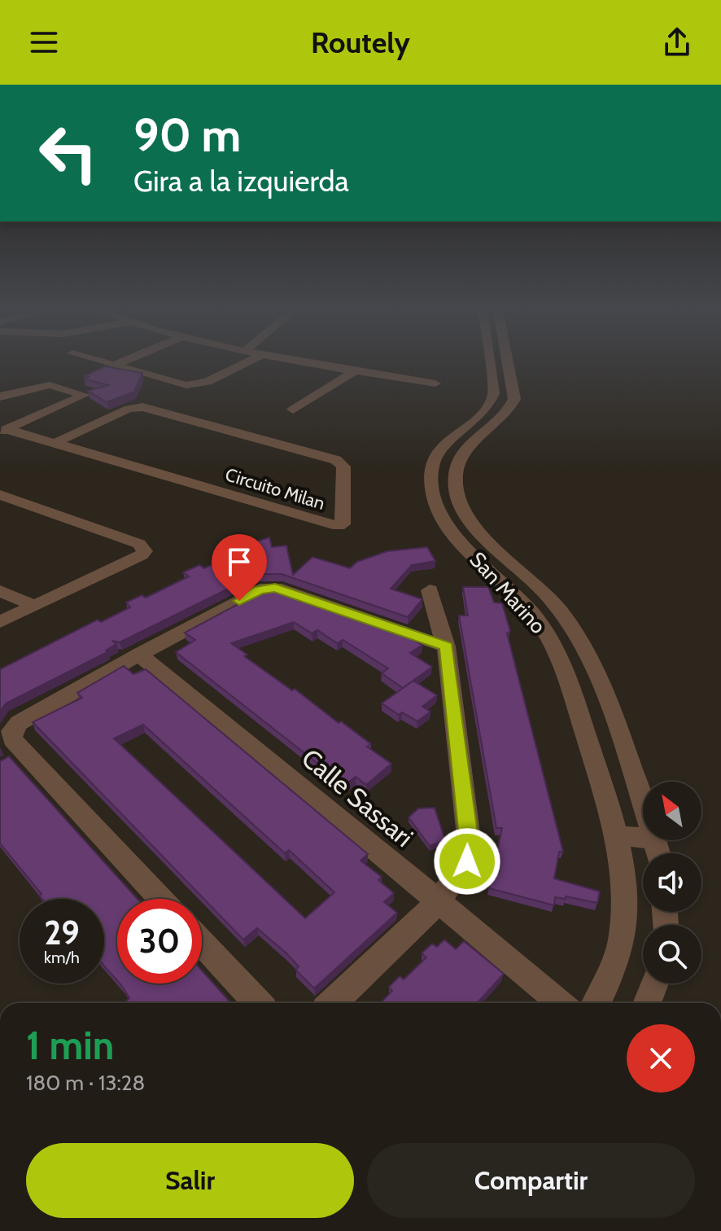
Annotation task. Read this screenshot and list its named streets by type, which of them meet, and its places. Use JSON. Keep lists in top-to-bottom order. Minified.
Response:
{"streets":{"street":["Circuito Milan","San Marino","Calle Sassari"]},"north":"top left","page":{"header":"Routely","turn":["90 m","Gira a la izquierda"],"speed":"29 km/h","limit":"30","heading":["1 min","180 m · 13:28"],"buttons":["Salir","Compartir"]}}
